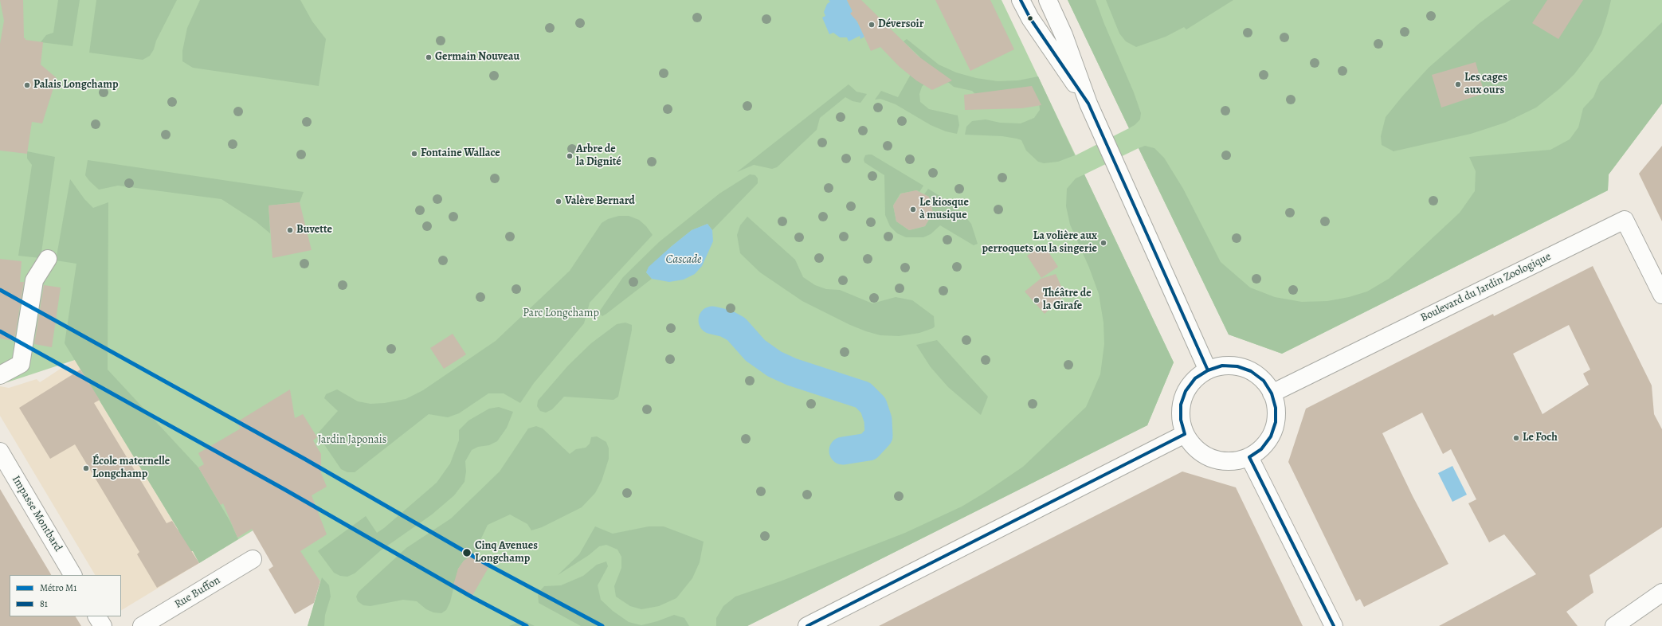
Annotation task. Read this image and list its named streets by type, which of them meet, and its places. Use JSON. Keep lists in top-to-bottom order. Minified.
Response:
{"streets":{"street":["Boulevard du Jardin Zoologique","Impasse Montbard","Rue Buffon"]},"water":["Cascade"],"parks":["Parc Longchamp","Jardin Japonais"],"places":["Déversoir","Germain Nouveau","Les cages aux ours","Palais Longchamp","Fontaine Wallace","Arbre de la Dignité","Valère Bernard","Le kiosque à musique","Buvette","La volière aux perroquets ou la singerie","Théâtre de la Girafe","Le Foch","École maternelle Longchamp","Cinq Avenues Longchamp"],"lines":["transit line 81","metro line M1"],"legend":["Métro M1","81"]}
